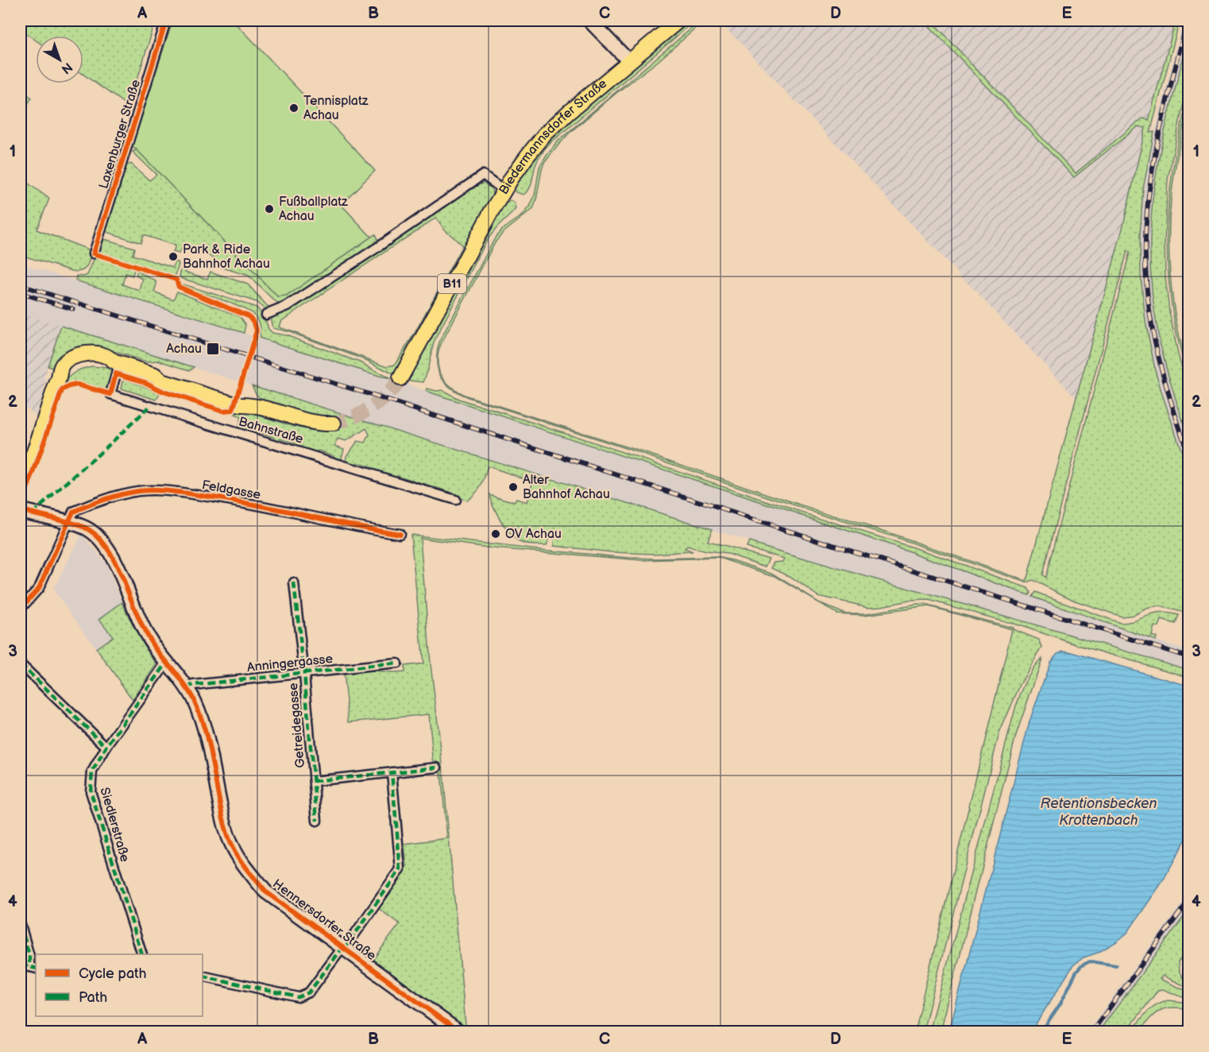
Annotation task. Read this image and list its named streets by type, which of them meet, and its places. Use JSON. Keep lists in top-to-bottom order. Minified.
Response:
{"streets":{"main road":["Biedermannsdorfer Straße","B11"],"street":["Laxenburger Straße","Bahnstraße","Feldgasse","Anningergasse","Getreidegasse","Siedlerstraße","Hennersdorfer Straße"]},"crossings":[["Biedermannsdorfer Straße","B11"],["Feldgasse","Hennersdorfer Straße"],["Anningergasse","Getreidegasse"],["Anningergasse","Hennersdorfer Straße"],["Siedlerstraße","Hennersdorfer Straße"]],"water":["Retentionsbecken Krottenbach"],"places":{"other":["Tennisplatz Achau","Fußballplatz Achau","Park & Ride Bahnhof Achau","Alter Bahnhof Achau","OV Achau"],"transit":["Achau"]},"legend":["Cycle path","Path"],"north":"bottom right","grid":{"columns":["A","B","C","D","E"],"rows":["1","2","3","4"]}}
